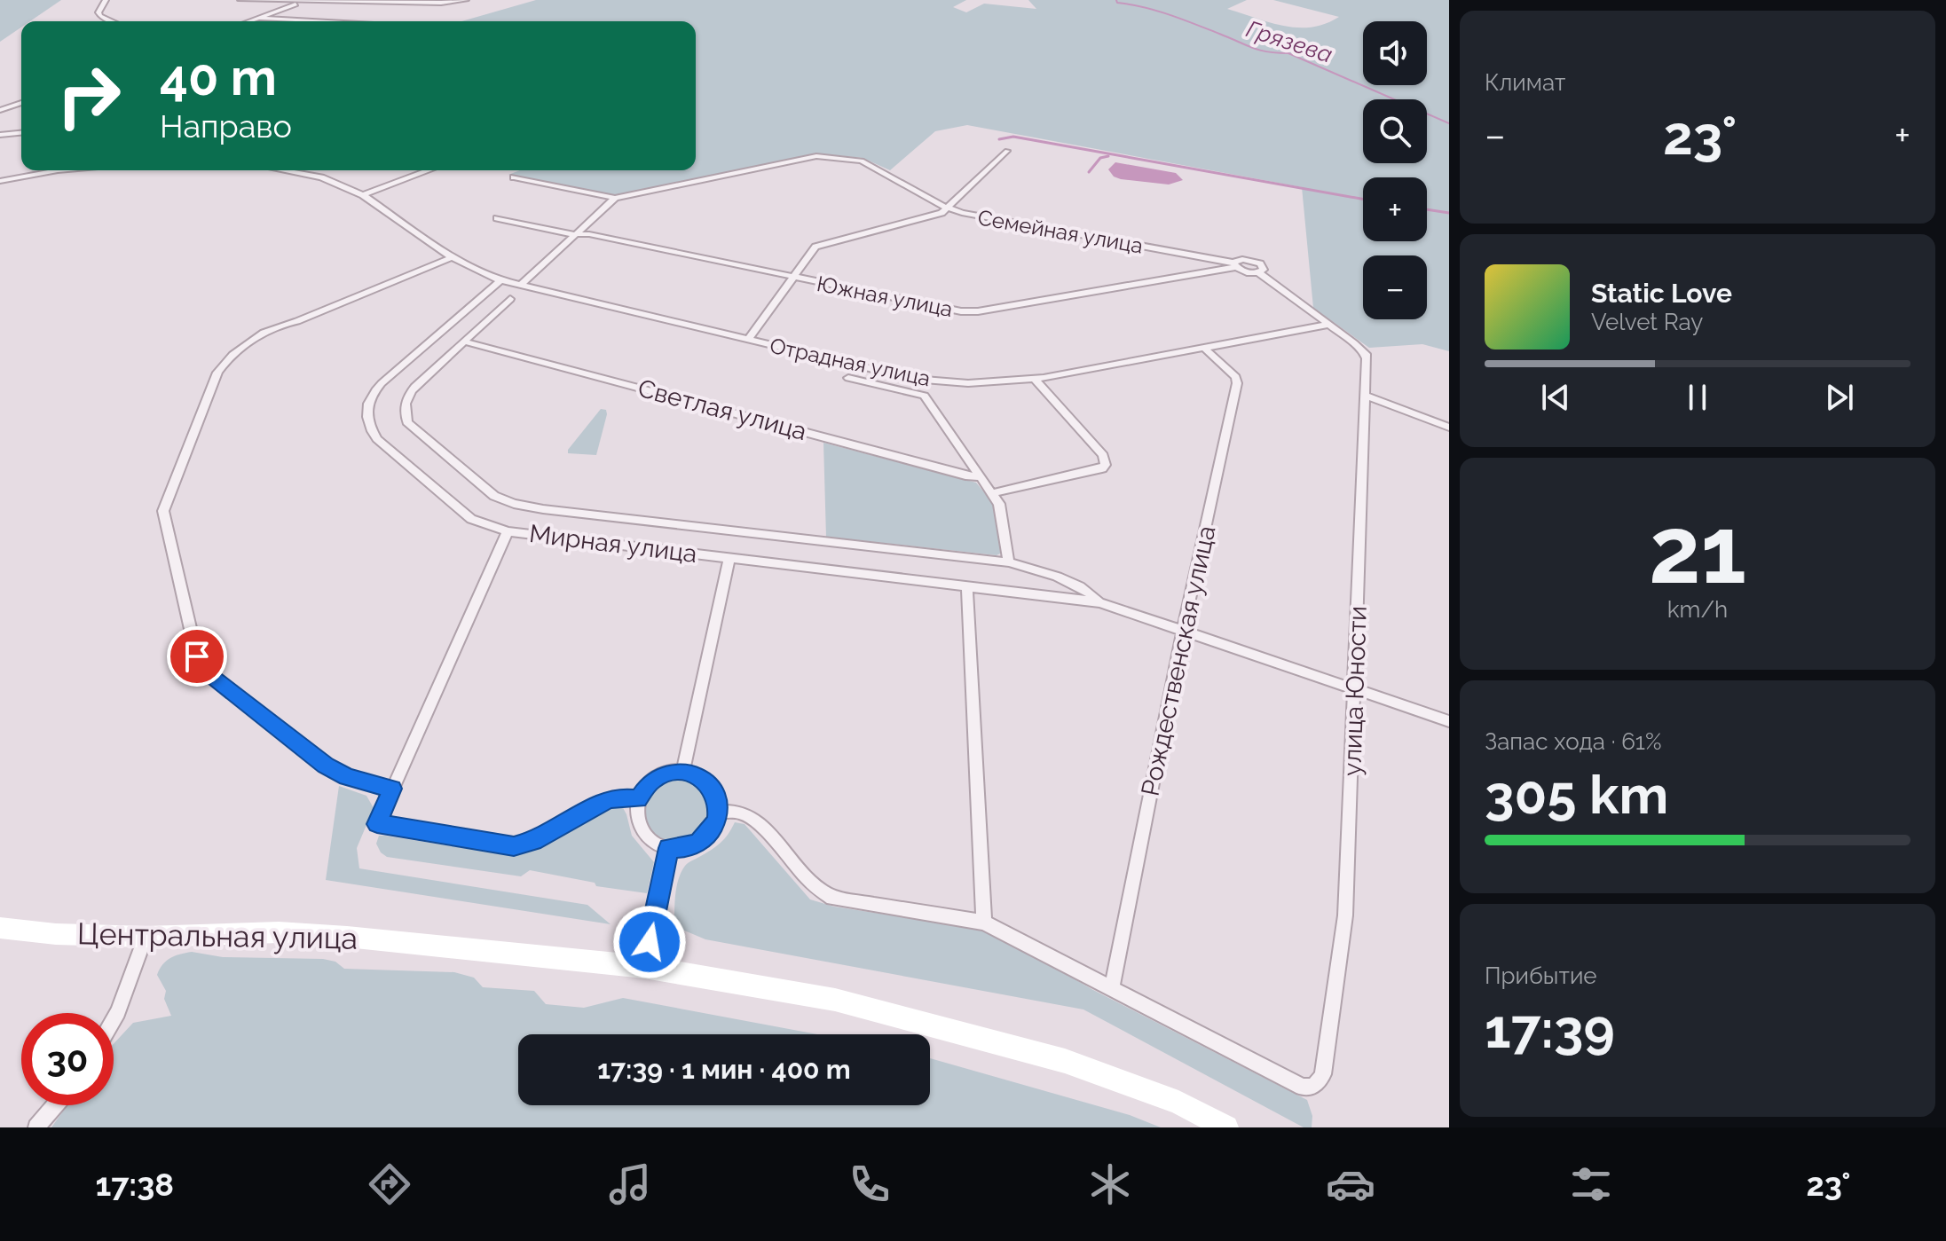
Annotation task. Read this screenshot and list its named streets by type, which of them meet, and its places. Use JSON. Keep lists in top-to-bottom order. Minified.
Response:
{"streets":{"street":["Семейная улица","Южная улица","Отрадная улица","Светлая улица","Мирная улица","Рождественская улица","улица Юности","Центральная улица"]},"crossings":[["Семейная улица","Южная улица"],["Отрадная улица","Мирная улица"],["Отрадная улица","Рождественская улица"],["Отрадная улица","улица Юности"],["Светлая улица","Мирная улица"],["Мирная улица","Рождественская улица"],["Мирная улица","улица Юности"],["Рождественская улица","улица Юности"]],"water":["Грязева"],"page":{"tile":["Климат",["21","km/h"],["Запас хода · 61%","305 km"],["Прибытие","17:39"]],"map_buttons":["+","−"],"turn":["40 m","Направо"],"heat":["−","23°","+"],"song":["Static Love","Velvet Ray"],"limit":"30","trip":"17:39 · 1 мин · 400 m","tabs":["17:38","23°"]}}
